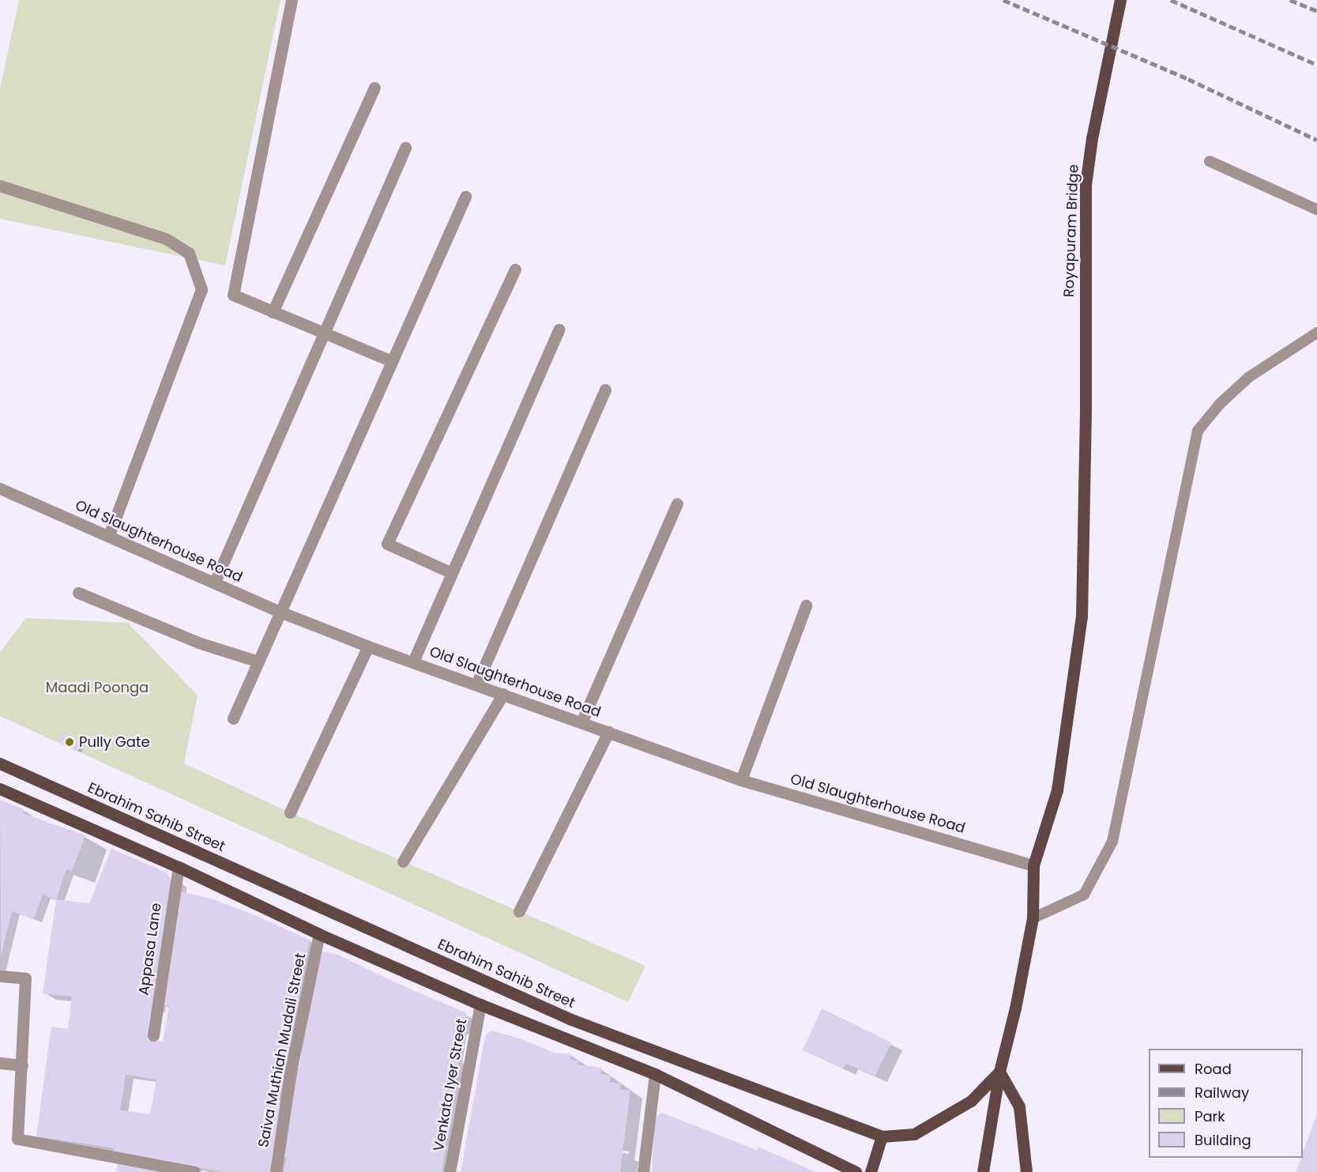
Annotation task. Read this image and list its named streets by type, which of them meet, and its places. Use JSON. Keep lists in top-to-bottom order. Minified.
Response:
{"streets":{"main road":["Royapuram Bridge","Ebrahim Sahib Street"],"street":["Old Slaughterhouse Road","Appasa Lane","Saiva Muthiah Mudali Street","Venkata Iyer Street"]},"crossings":[["Royapuram Bridge","Old Slaughterhouse Road"],["Royapuram Bridge","Ebrahim Sahib Street"]],"parks":["Maadi Poonga"],"places":["Pully Gate"],"legend":["Road","Railway","Park","Building"]}
